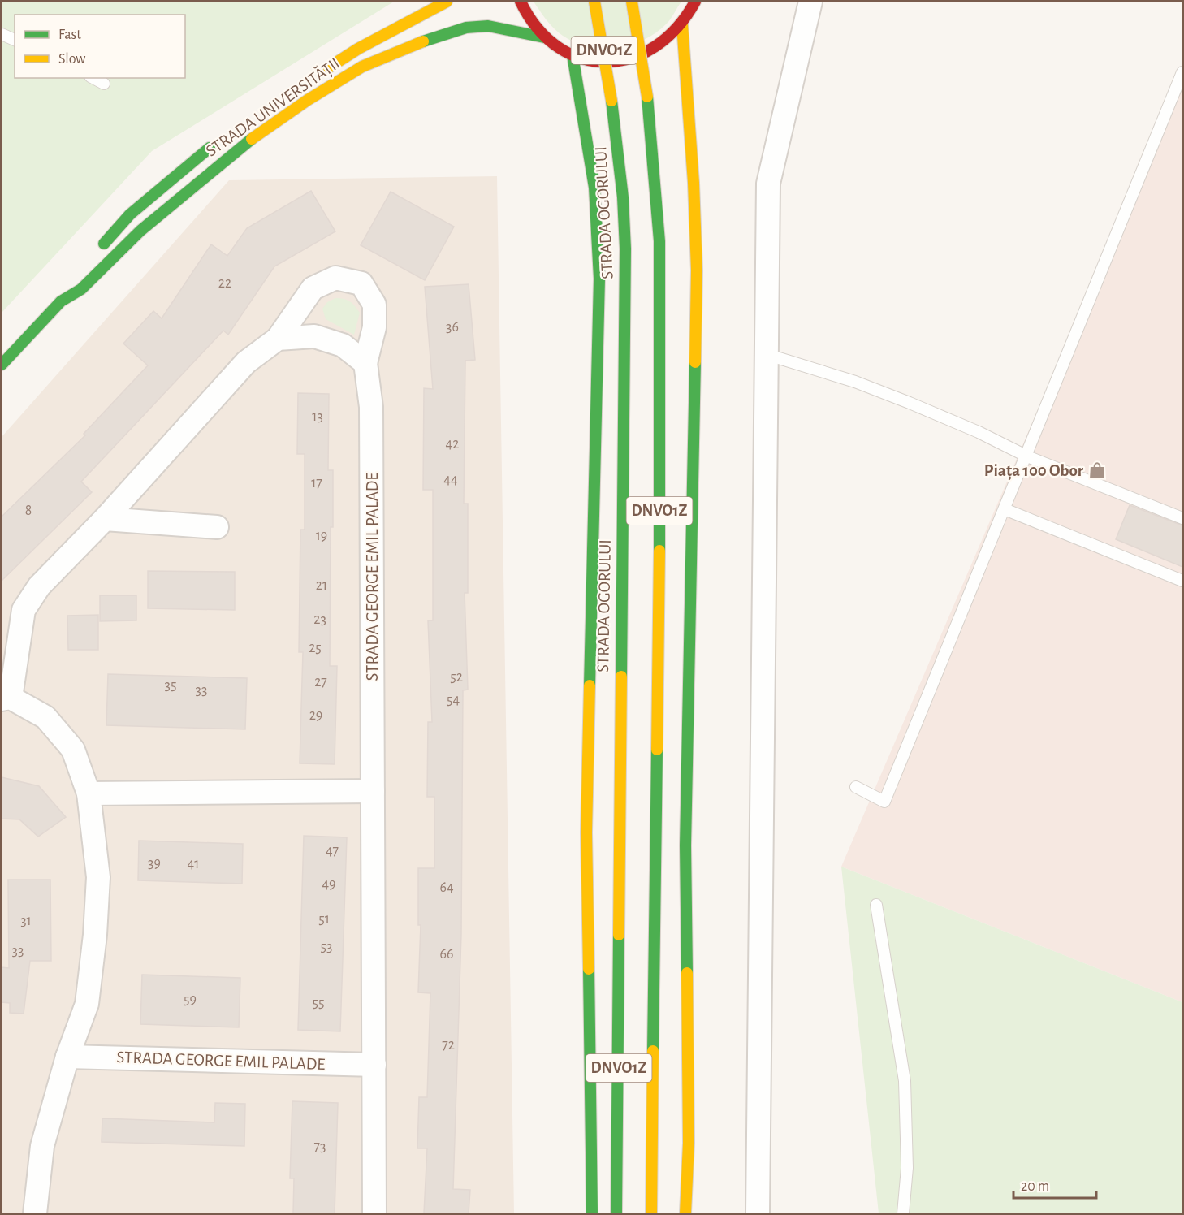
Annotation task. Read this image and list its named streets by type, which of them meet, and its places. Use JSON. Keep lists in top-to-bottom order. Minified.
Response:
{"streets":{"main road":["DNVO1Z","STRADA UNIVERSITĂȚII","STRADA OGORULUI"],"street":["STRADA GEORGE EMIL PALADE"]},"places":{"shop":["Piața 100 Obor"]},"house_numbers":["22","36","13","42","44","17","8","19","21","23","25","52","27","35","33","54","29","47","39","41","49","64","51","31","53","33","66","59","55","72","73"],"legend":["Fast","Slow"],"scale_bar":"20 m"}
